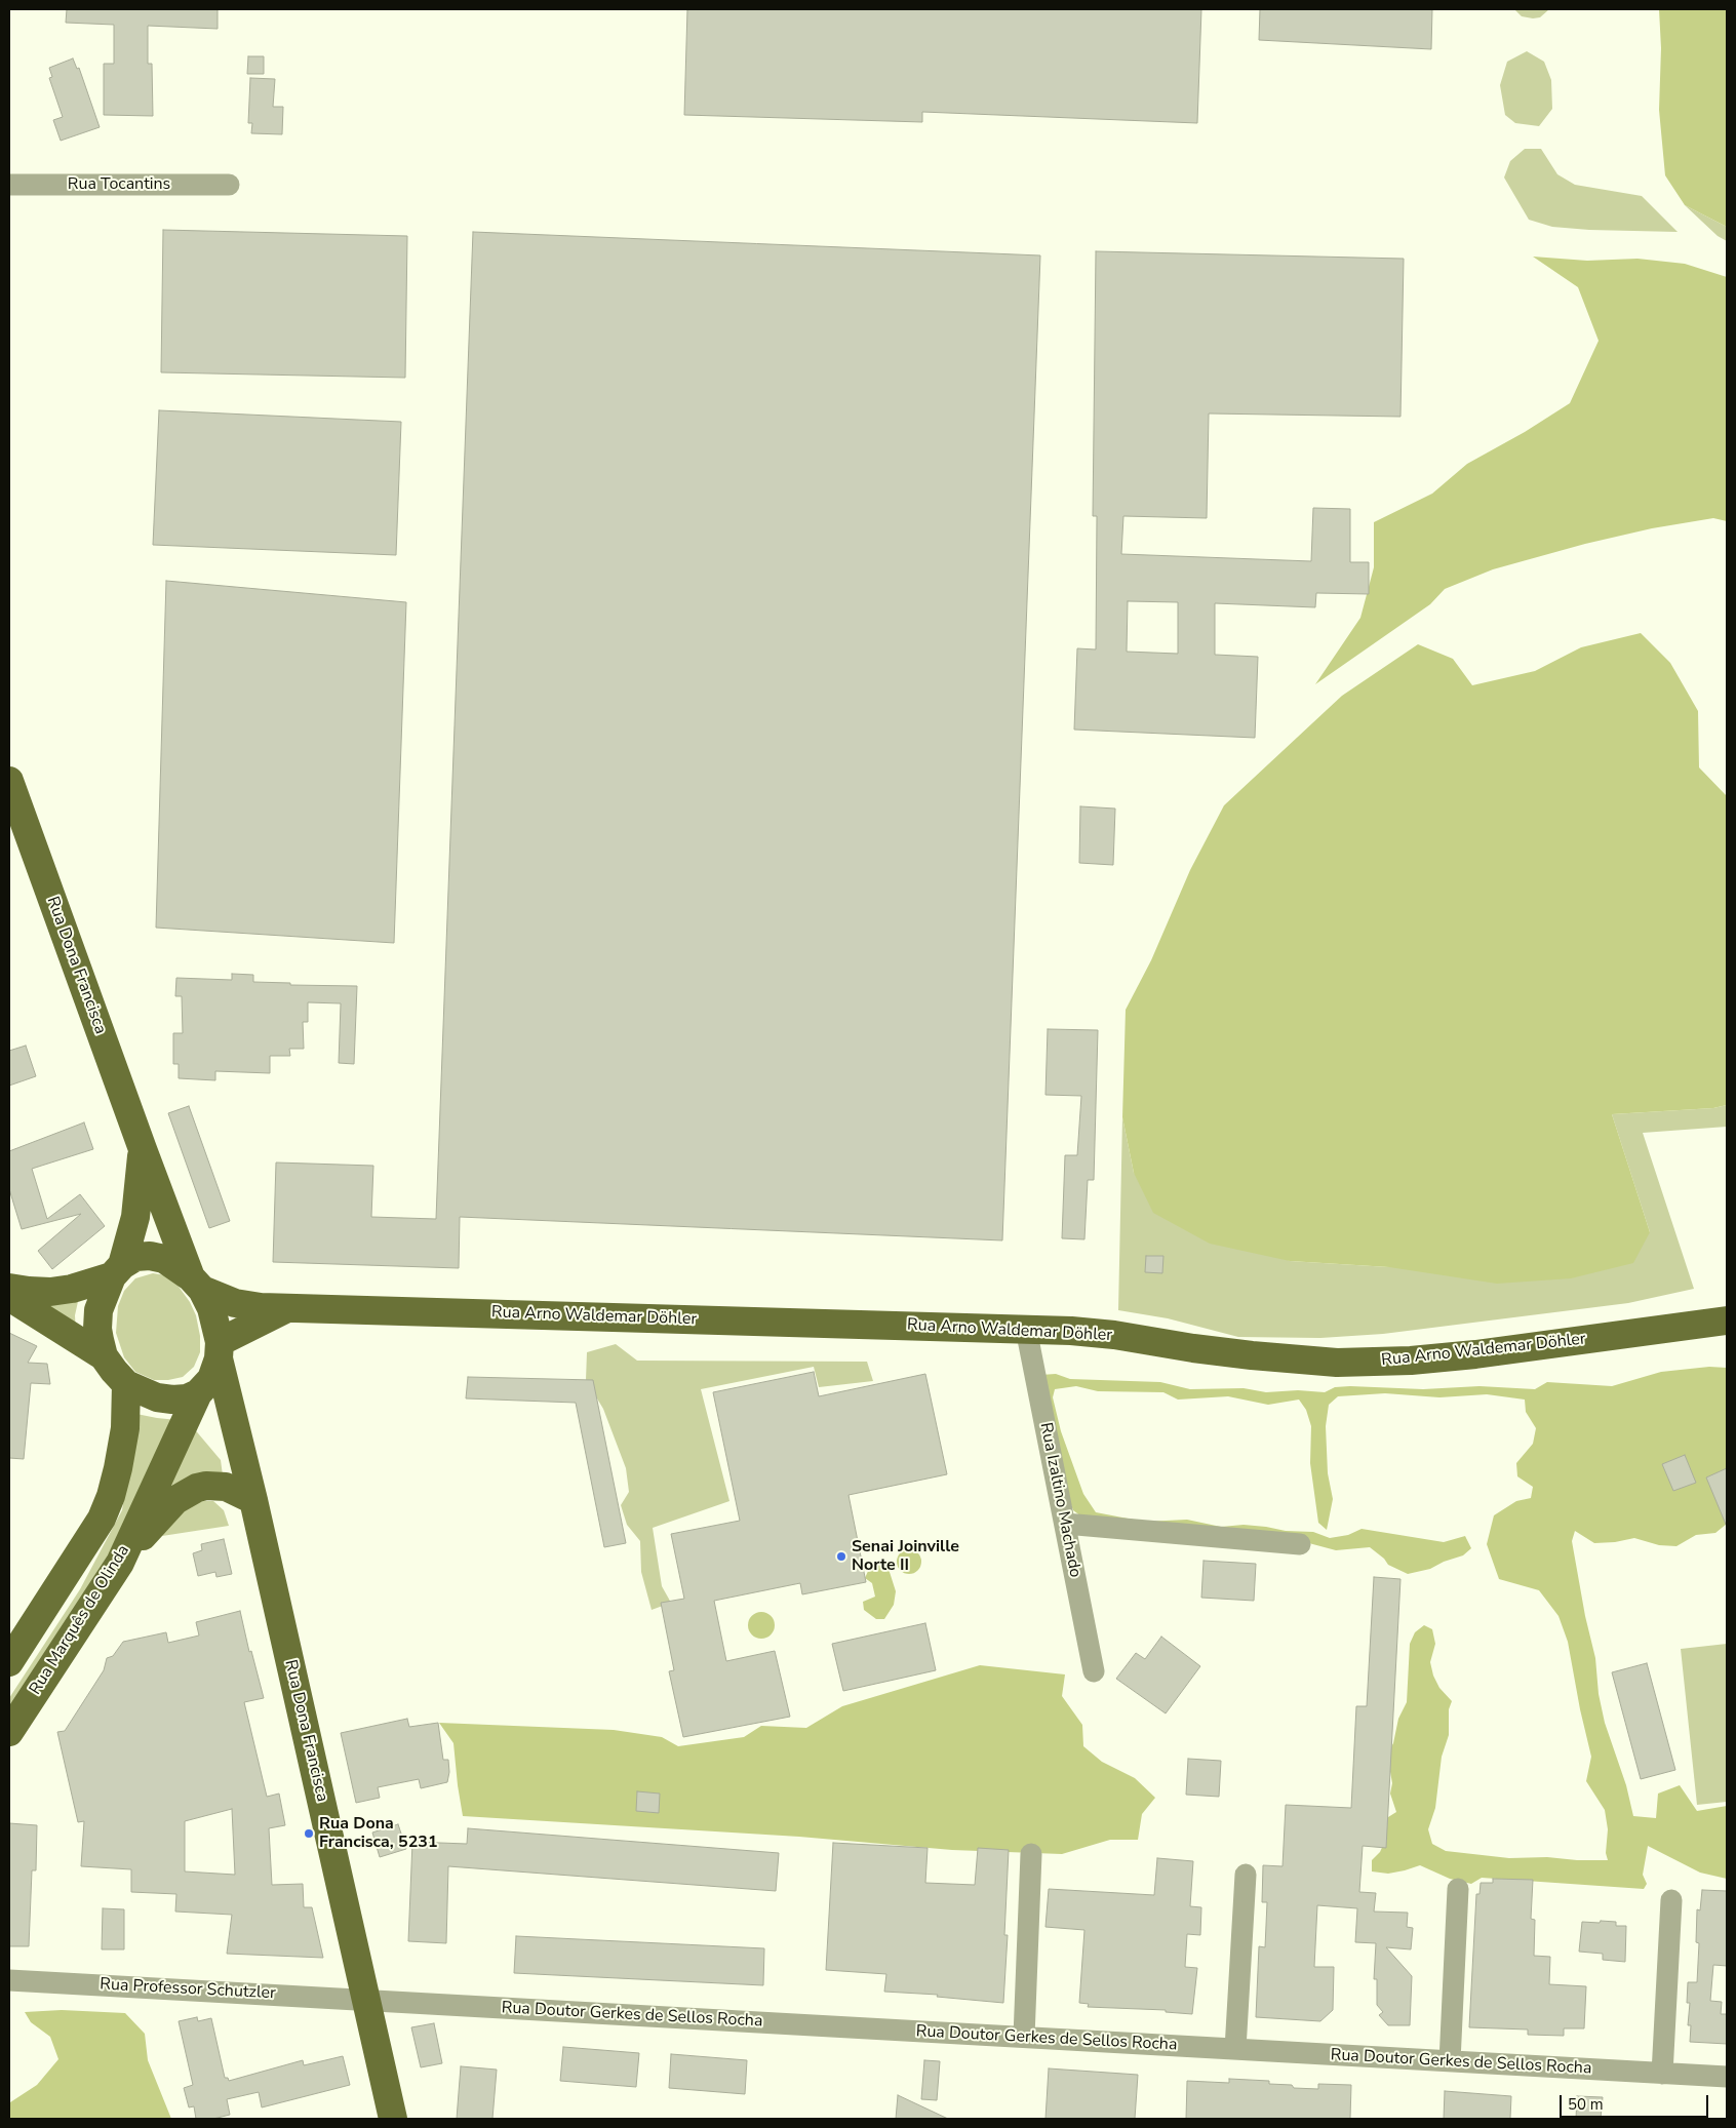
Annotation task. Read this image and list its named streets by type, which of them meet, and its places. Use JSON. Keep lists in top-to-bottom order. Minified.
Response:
{"streets":{"main road":["Rua Dona Francisca","Rua Arno Waldemar Döhler","Rua Marquês de Olinda"],"street":["Rua Tocantins","Rua Izaltino Machado","Rua Professor Schutzler","Rua Doutor Gerkes de Sellos Rocha"]},"crossings":[["Rua Dona Francisca","Rua Arno Waldemar Döhler"],["Rua Dona Francisca","Rua Marquês de Olinda"],["Rua Dona Francisca","Rua Professor Schutzler"],["Rua Dona Francisca","Rua Doutor Gerkes de Sellos Rocha"],["Rua Arno Waldemar Döhler","Rua Izaltino Machado"],["Rua Arno Waldemar Döhler","Rua Marquês de Olinda"],["Rua Professor Schutzler","Rua Doutor Gerkes de Sellos Rocha"]],"places":["Senai Joinville Norte II","Rua Dona Francisca, 5231"],"scale_bar":"50 m"}
